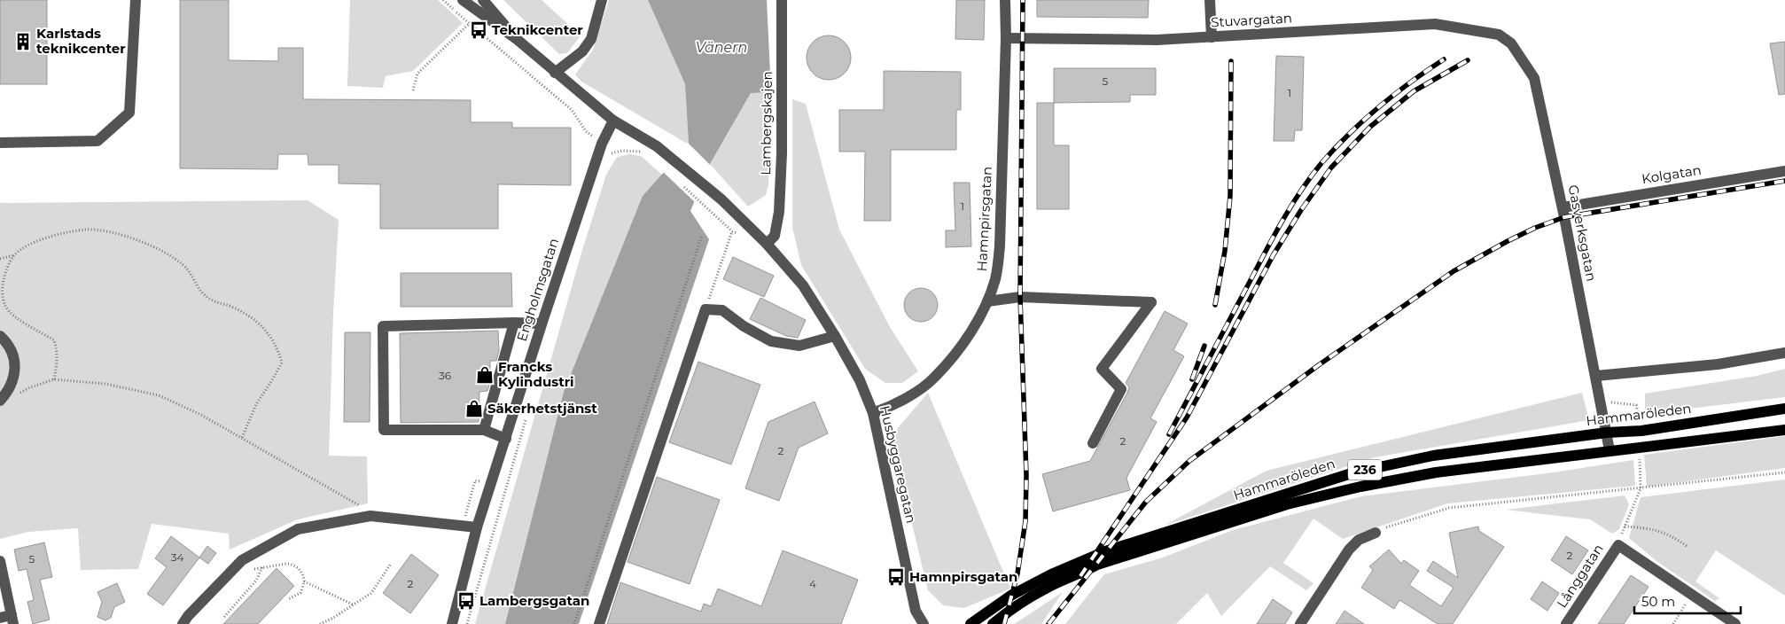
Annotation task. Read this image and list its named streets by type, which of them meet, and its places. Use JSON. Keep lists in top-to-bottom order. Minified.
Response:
{"streets":{"main road":["Hammaröleden","236"],"street":["Stuvargatan","Lambergskajen","Kolgatan","Hamnpirsgatan","Gasverksgatan","Engholmsgatan","Husbyggaregatan","Långgatan"]},"crossings":[["Stuvargatan","Hamnpirsgatan"],["Stuvargatan","Gasverksgatan"],["Lambergskajen","Husbyggaregatan"],["Kolgatan","Gasverksgatan"],["Hamnpirsgatan","Husbyggaregatan"],["Gasverksgatan","Hammaröleden"],["Engholmsgatan","Husbyggaregatan"]],"water":["Vänern"],"places":{"bus stop":["Teknikcenter","Hamnpirsgatan","Lambergsgatan"],"building":["Karlstads teknikcenter"],"shop":["Francks Kylindustri","Säkerhetstjänst"]},"house_numbers":["5","1","1","36","2","2","2","34","5","2","4"],"scale_bar":"50 m"}
